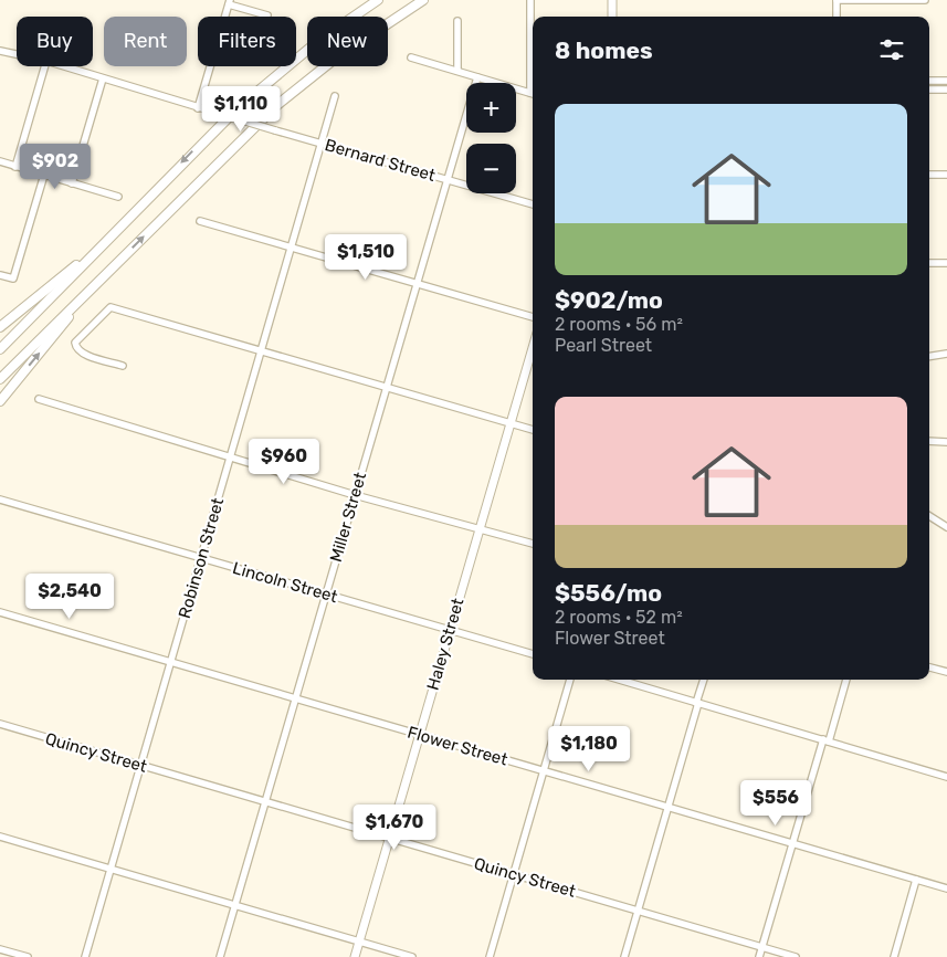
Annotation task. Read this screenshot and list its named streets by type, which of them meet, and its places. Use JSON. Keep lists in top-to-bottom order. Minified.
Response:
{"streets":{"main road":["Haley Street"],"street":["Bernard Street","Miller Street","Robinson Street","Lincoln Street","Flower Street","Quincy Street"]},"crossings":[["Bernard Street","Miller Street"],["Bernard Street","Robinson Street"],["Miller Street","Lincoln Street"],["Miller Street","Flower Street"],["Miller Street","Quincy Street"],["Robinson Street","Lincoln Street"],["Robinson Street","Flower Street"],["Robinson Street","Quincy Street"],["Lincoln Street","Haley Street"],["Haley Street","Flower Street"],["Haley Street","Quincy Street"]],"page":{"chip":["Buy","Rent","Filters","New"],"heading":"8 homes","map_buttons":["+","−"],"list":[{"name":"$902/mo","note":"2 rooms · 56 m² · Pearl Street"},{"name":"$556/mo","note":"2 rooms · 52 m² · Flower Street"}],"price":["$1,110","$902","$1,510","$960","$2,540","$1,180","$556","$1,670"]}}
